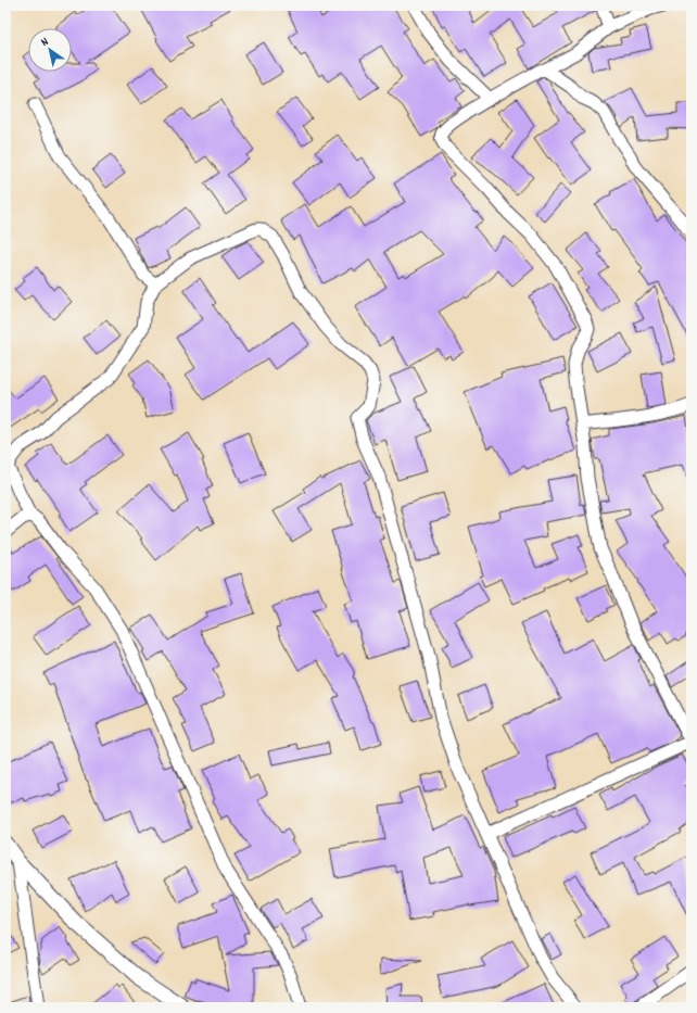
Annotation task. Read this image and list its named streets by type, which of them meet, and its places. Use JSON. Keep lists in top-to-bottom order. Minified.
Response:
{"north":"top left"}
